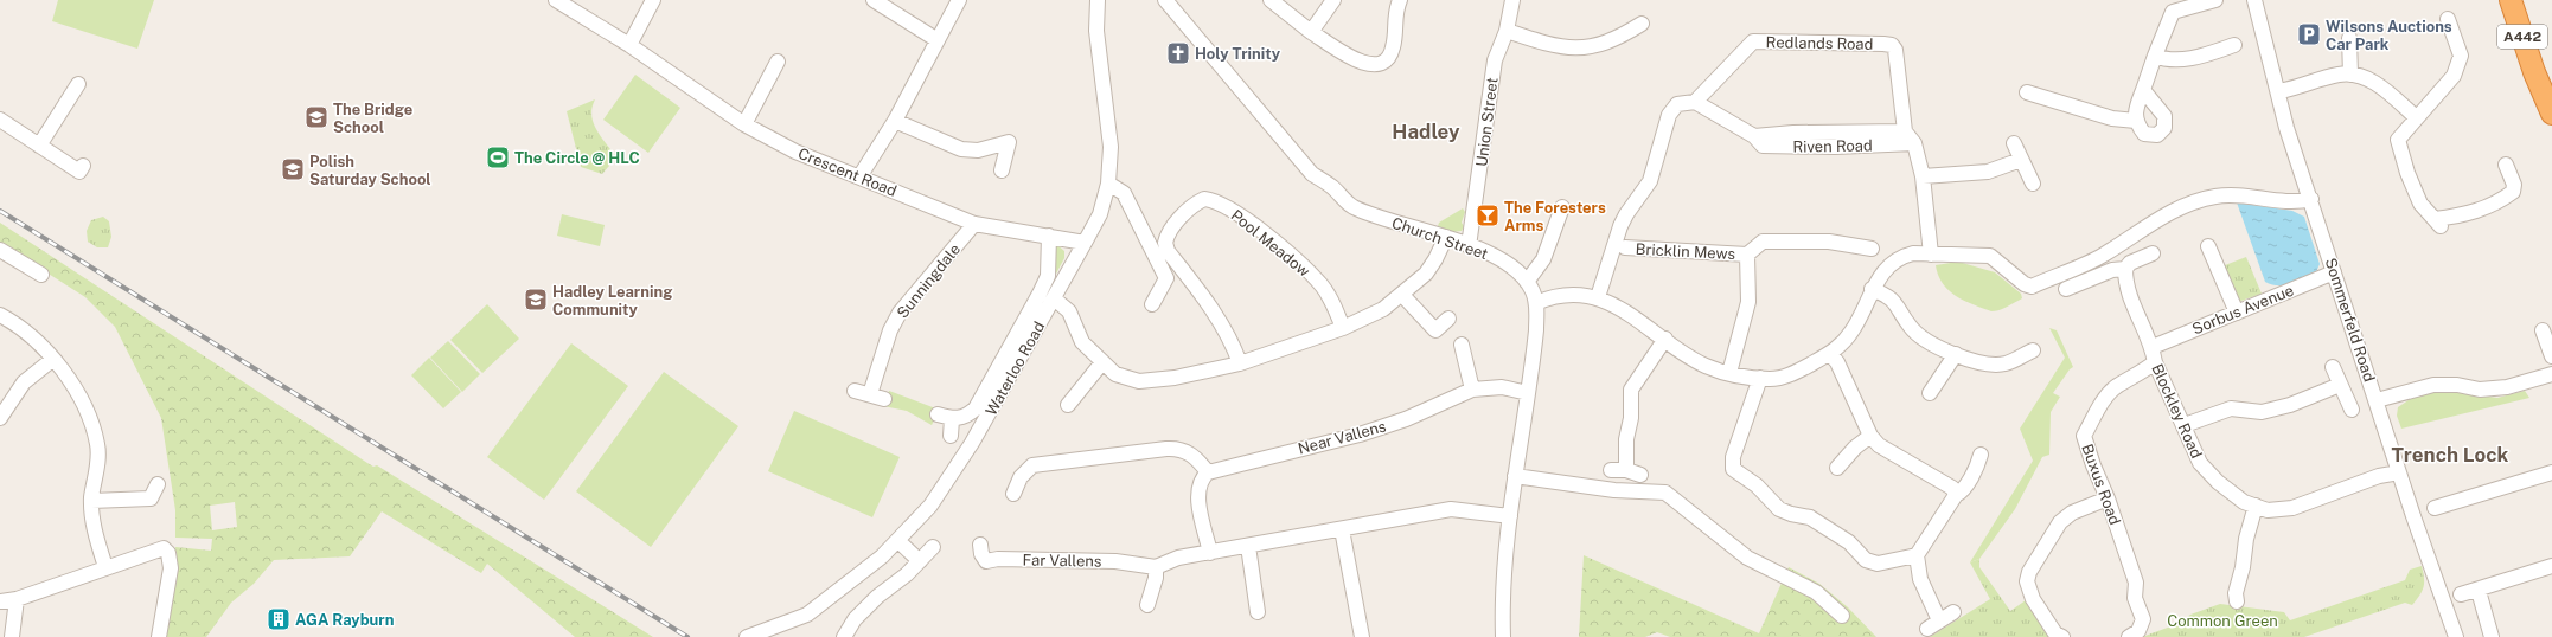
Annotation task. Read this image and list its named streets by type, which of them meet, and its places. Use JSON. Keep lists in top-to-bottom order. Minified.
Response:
{"streets":{"highway":["A442"],"street":["Redlands Road","Union Street","Riven Road","Crescent Road","Church Street","Pool Meadow","Bricklin Mews","Sunningdale","Sorbus Avenue","Sommerfeld Road","Waterloo Road","Blockley Road","Near Vallens","Buxus Road","Far Vallens"]},"crossings":[["Redlands Road","Riven Road"],["Union Street","Church Street"],["Crescent Road","Sunningdale"],["Crescent Road","Waterloo Road"],["Church Street","Near Vallens"],["Sorbus Avenue","Sommerfeld Road"],["Sorbus Avenue","Blockley Road"],["Sommerfeld Road","Blockley Road"],["Blockley Road","Buxus Road"]],"districts":["Hadley","Trench Lock"],"parks":["Common Green"],"places":{"parking":["Wilsons Auctions Car Park"],"church":["Holy Trinity"],"school or university":["The Bridge School","Polish Saturday School","Hadley Learning Community"],"sports":["The Circle @ HLC"],"bar":["The Foresters Arms"],"building":["AGA Rayburn"]}}
